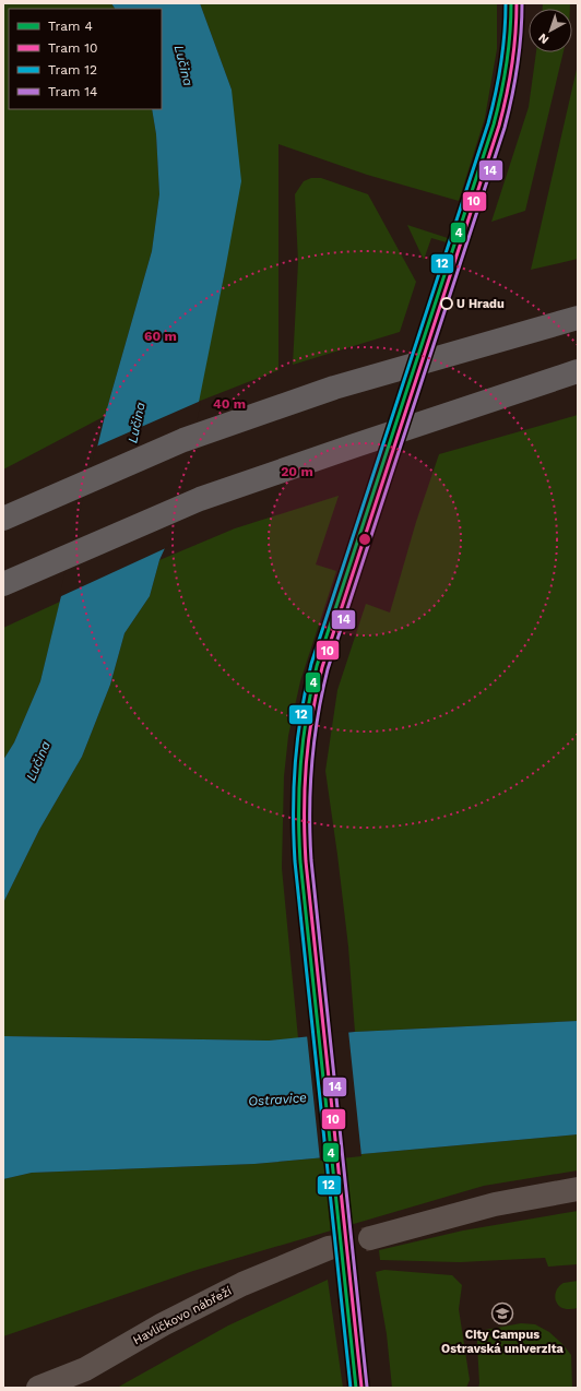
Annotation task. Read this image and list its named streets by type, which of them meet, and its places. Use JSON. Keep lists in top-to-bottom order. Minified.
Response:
{"streets":{"street":["Havlíčkovo nábřeží"]},"water":["Lučina","Ostravice"],"places":{"other":["U Hradu"],"school or university":["City Campus Ostravská univerzita"]},"lines":["tram line 4","tram line 10","tram line 12","tram line 14"],"legend":["Tram 4","Tram 10","Tram 12","Tram 14"],"north":"bottom left","rings":["60 m","40 m","20 m"]}
